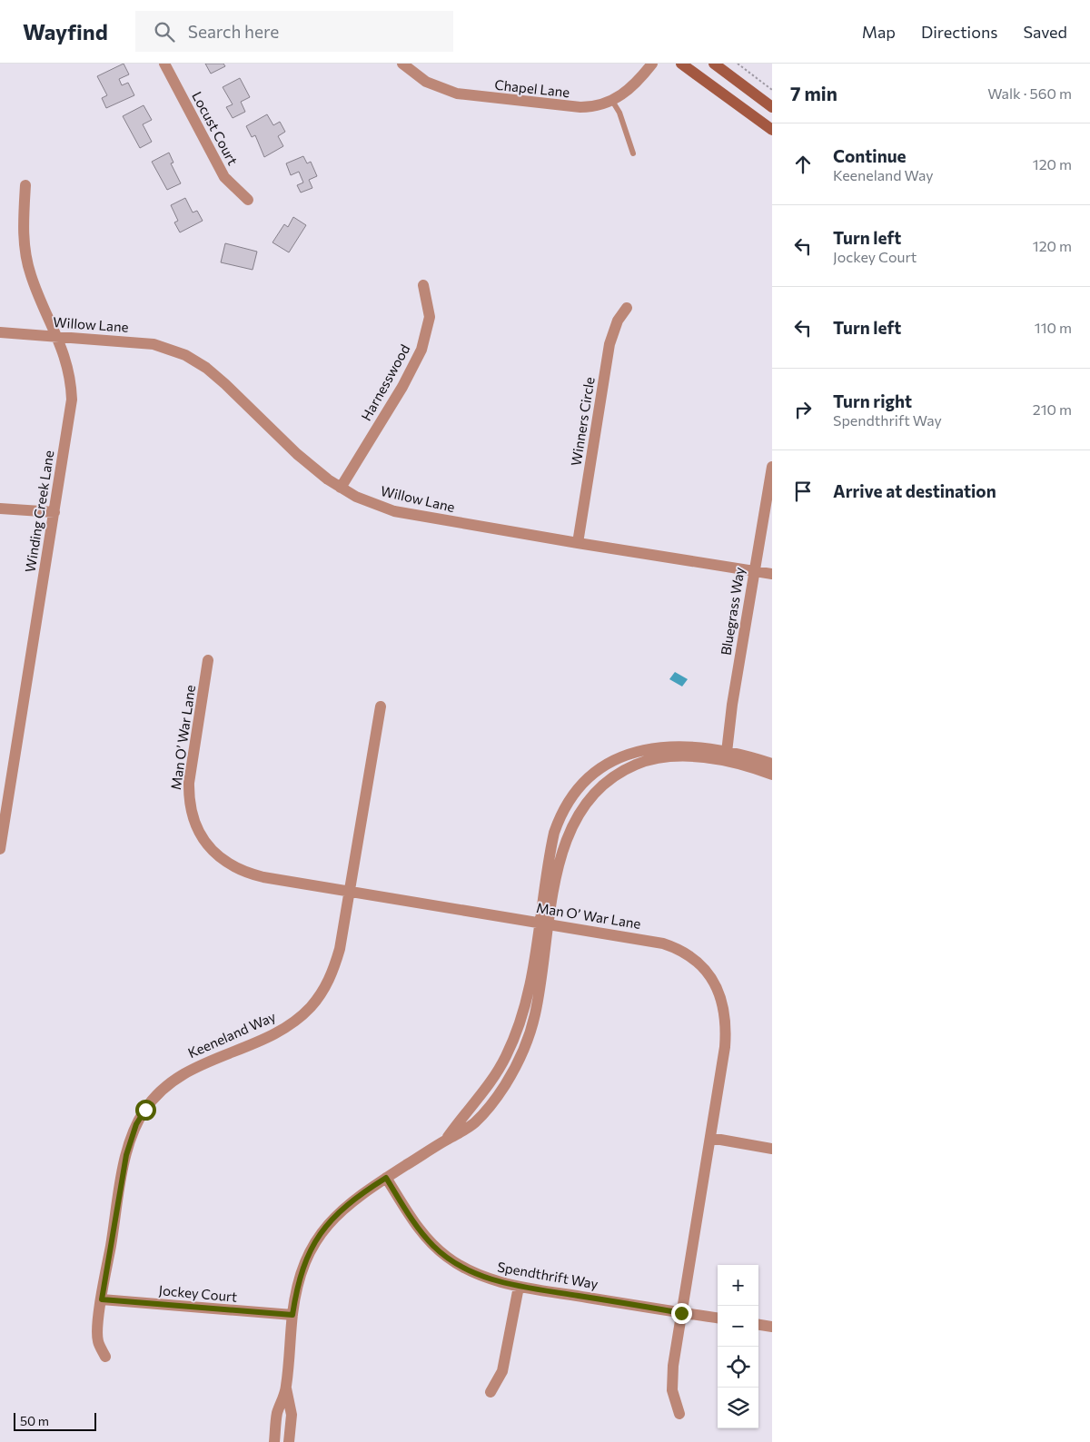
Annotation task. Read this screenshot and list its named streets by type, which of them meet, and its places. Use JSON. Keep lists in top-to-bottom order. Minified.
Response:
{"streets":{"street":["Chapel Lane","Locust Court","Willow Lane","Harnesswood","Winners Circle","Winding Creek Lane","Bluegrass Way","Man O’ War Lane","Keeneland Way","Spendthrift Way","Jockey Court"]},"crossings":[["Willow Lane","Harnesswood"],["Willow Lane","Winners Circle"],["Willow Lane","Winding Creek Lane"],["Willow Lane","Bluegrass Way"],["Man O’ War Lane","Keeneland Way"],["Man O’ War Lane","Spendthrift Way"],["Keeneland Way","Jockey Court"]],"scale_bar":"50 m","page":{"header":"Wayfind","search":"Search here","nav":["Map","Directions","Saved"],"heading":["7 min","Walk · 560 m"],"list":[["Continue","Keeneland Way","120 m"],["Turn left","Jockey Court","120 m"],["Turn left","110 m"],["Turn right","Spendthrift Way","210 m"],"Arrive at destination"],"map_buttons":["+","−"],"scale":"50 m"}}
